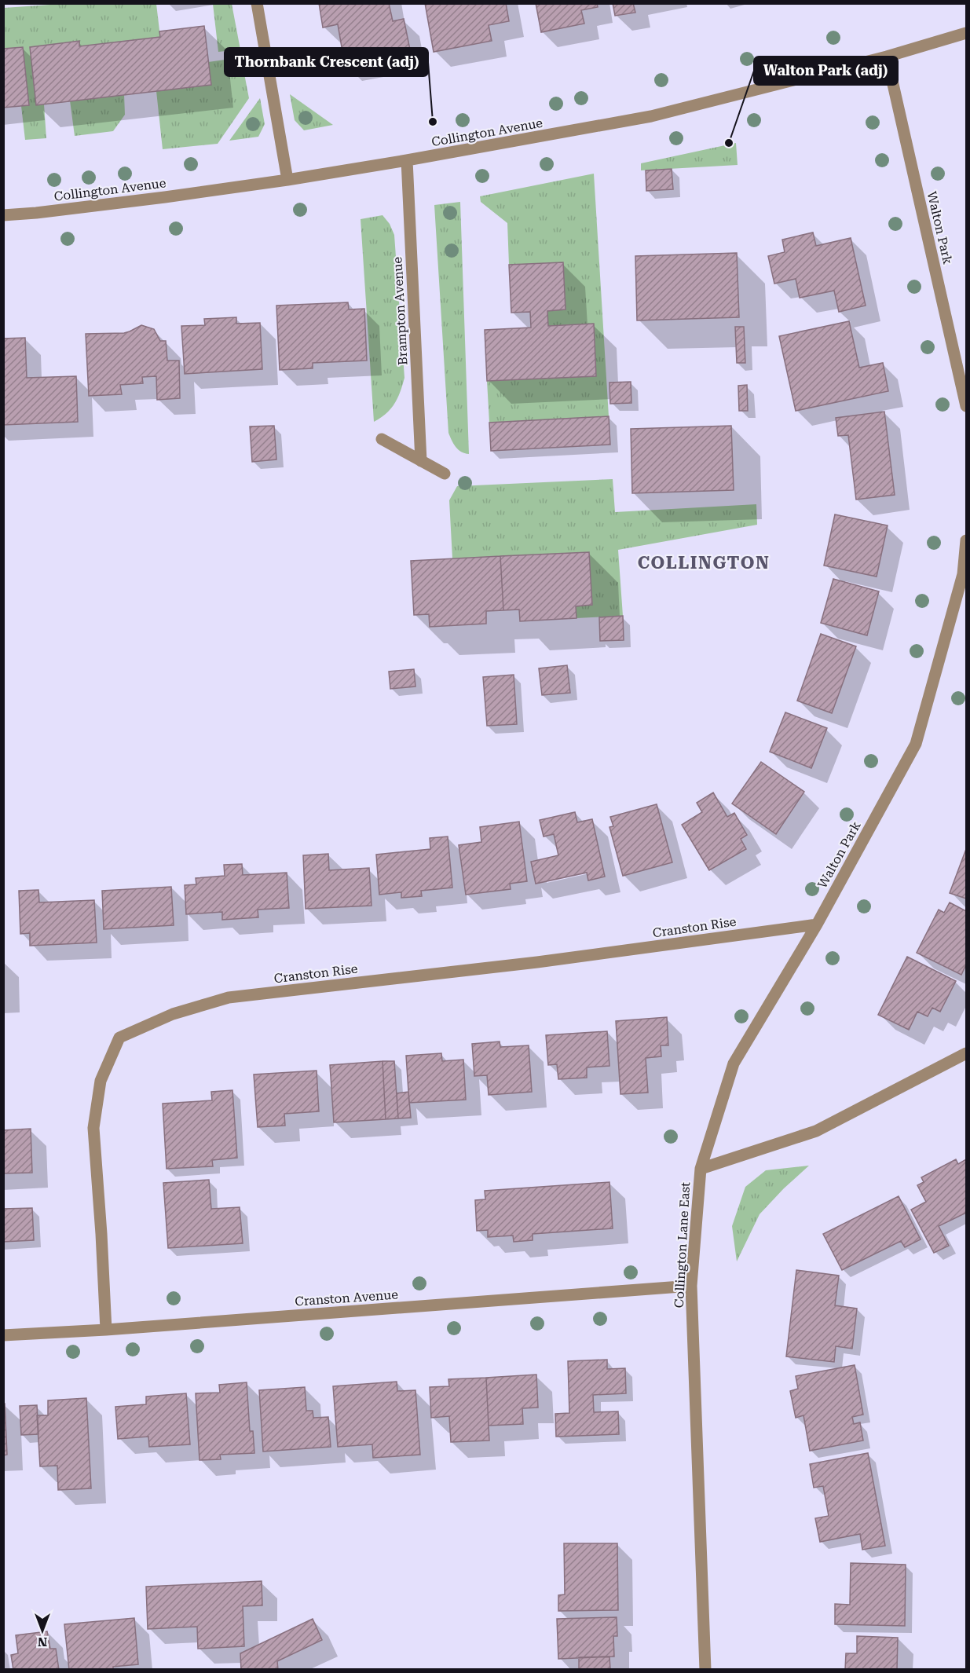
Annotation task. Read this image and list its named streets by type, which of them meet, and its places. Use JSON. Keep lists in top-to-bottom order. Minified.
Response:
{"streets":{"street":["Collington Avenue","Walton Park","Brampton Avenue","Cranston Rise","Collington Lane East","Cranston Avenue"]},"crossings":[["Collington Avenue","Walton Park"],["Collington Avenue","Brampton Avenue"],["Walton Park","Cranston Rise"],["Walton Park","Collington Lane East"],["Cranston Rise","Cranston Avenue"],["Collington Lane East","Cranston Avenue"]],"districts":["COLLINGTON"],"places":["Thornbank Crescent (adj)","Walton Park (adj)"],"north":"bottom"}
